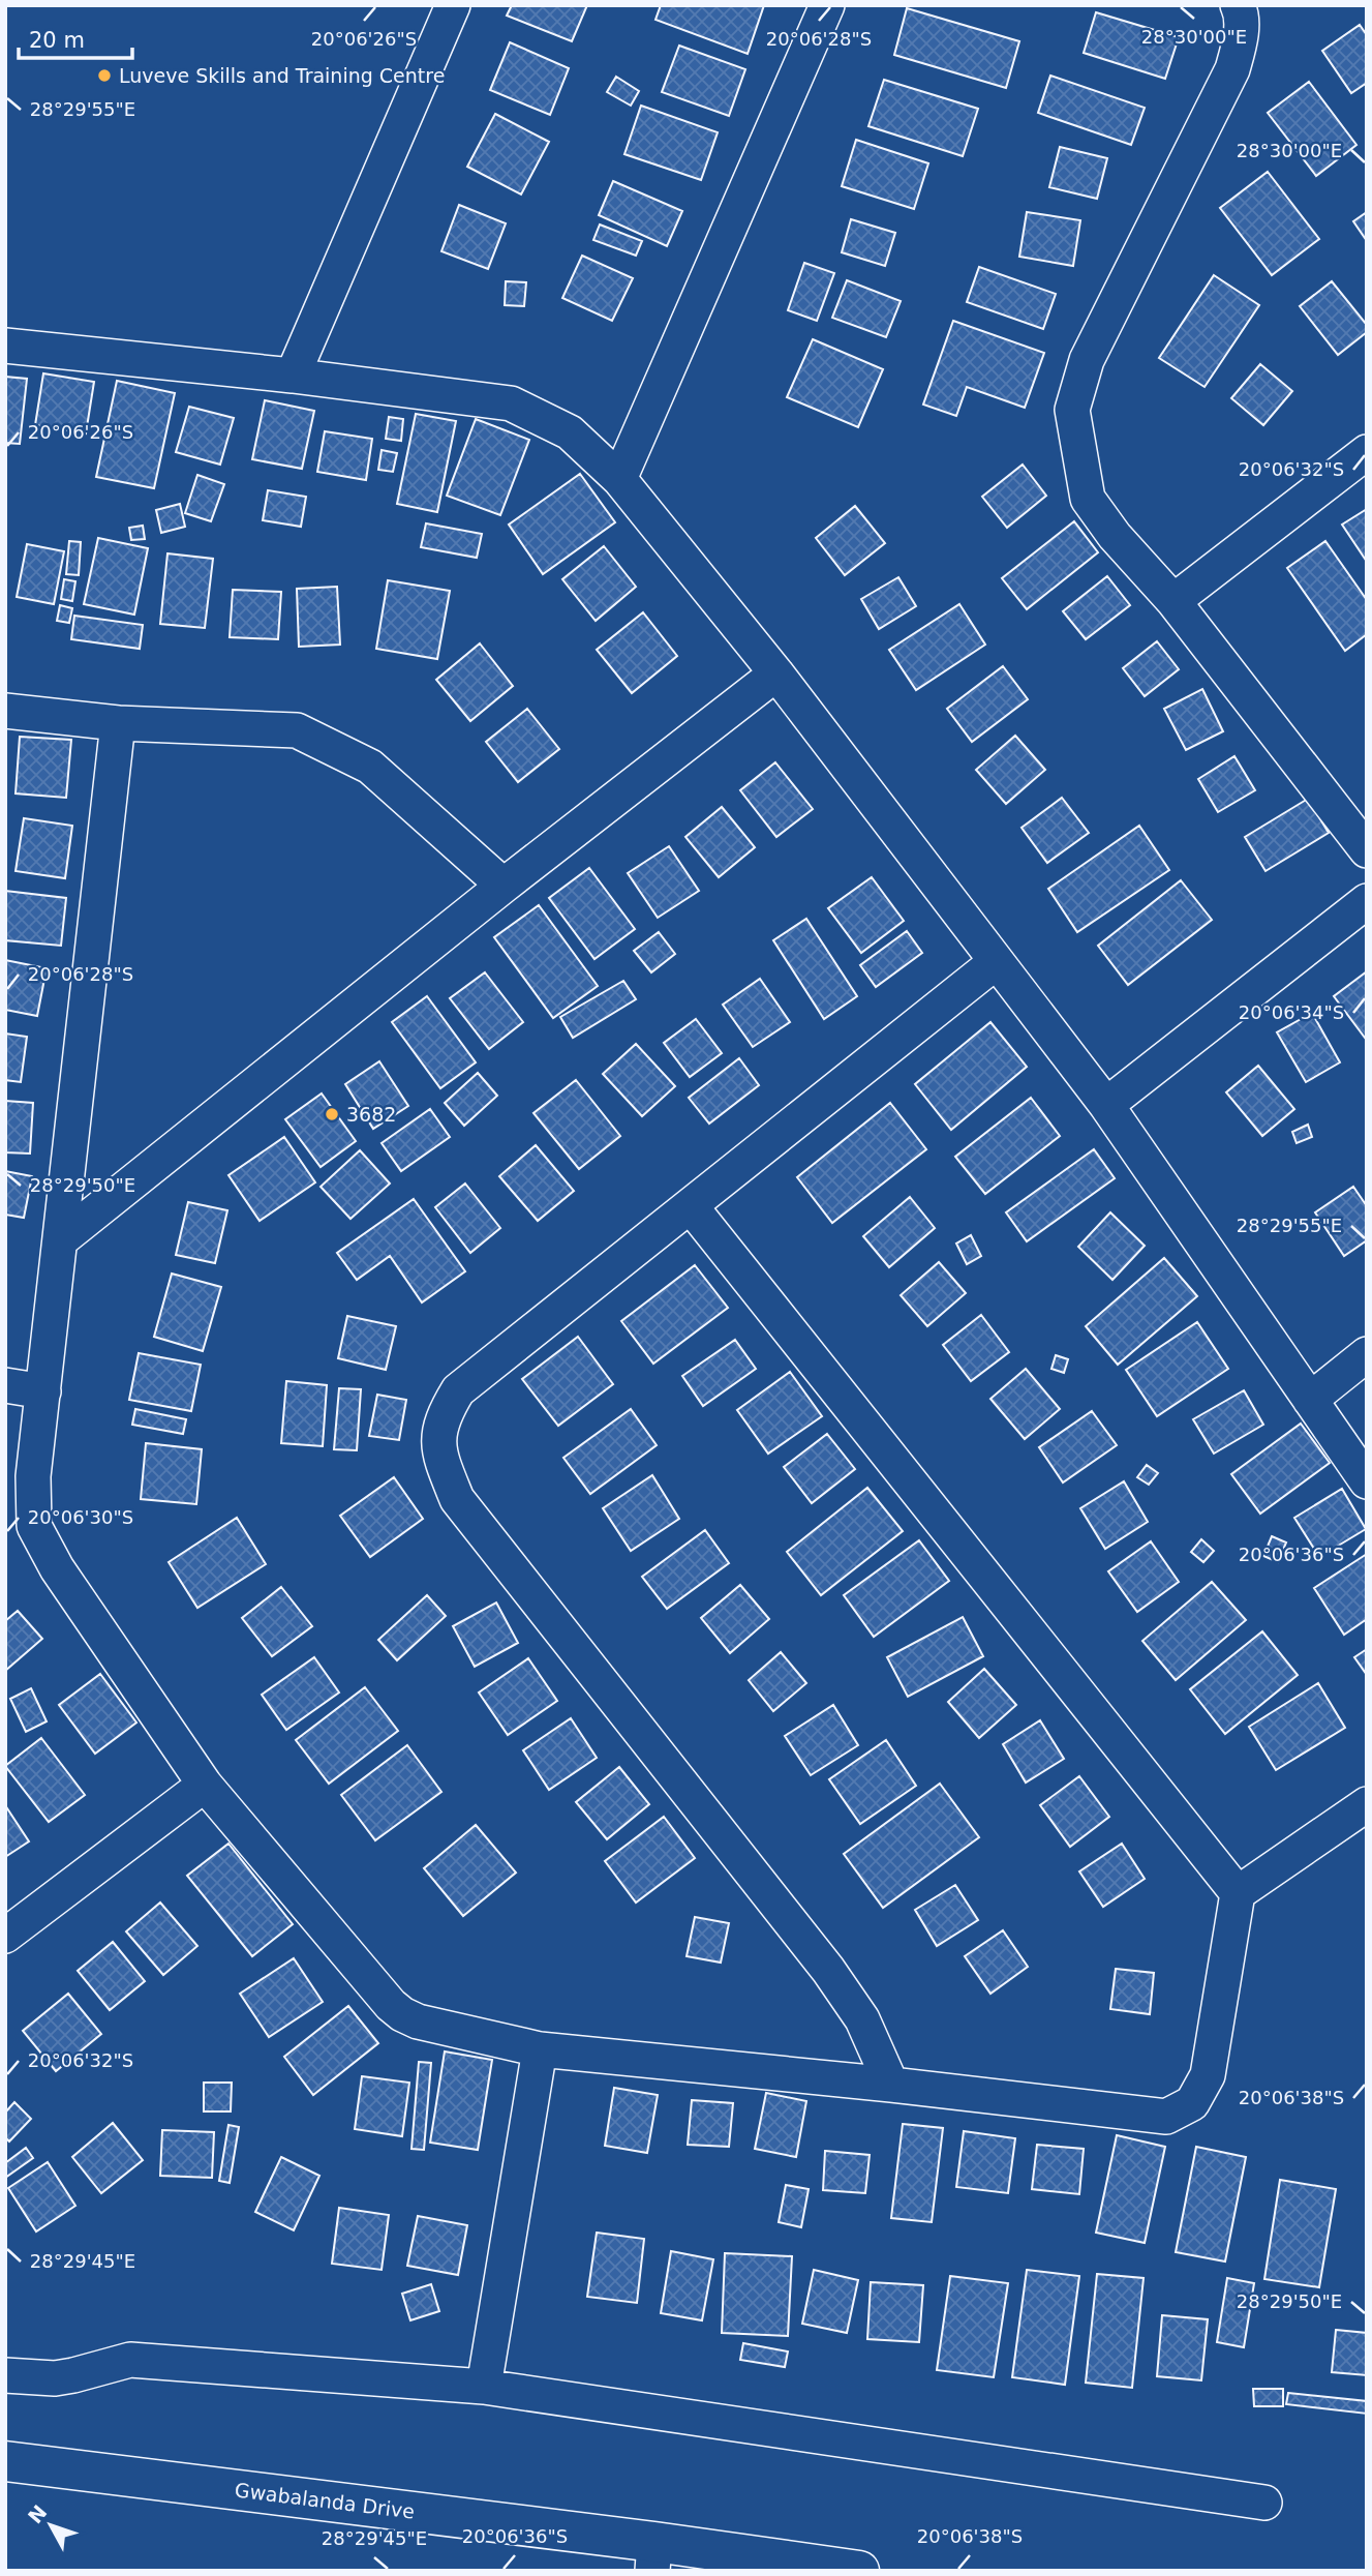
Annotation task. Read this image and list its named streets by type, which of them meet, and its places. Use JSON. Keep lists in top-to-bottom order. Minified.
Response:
{"streets":{"street":["Gwabalanda Drive"]},"places":["Luveve Skills and Training Centre","3682"],"scale_bar":"20 m","north":"top left","coordinates":["28°30'00\"E","20°06'26\"S","20°06'28\"S","28°29'55\"E","20°06'32\"S","20°06'34\"S","28°29'50\"E","20°06'30\"S","20°06'36\"S","20°06'38\"S","28°29'45\"E"]}
